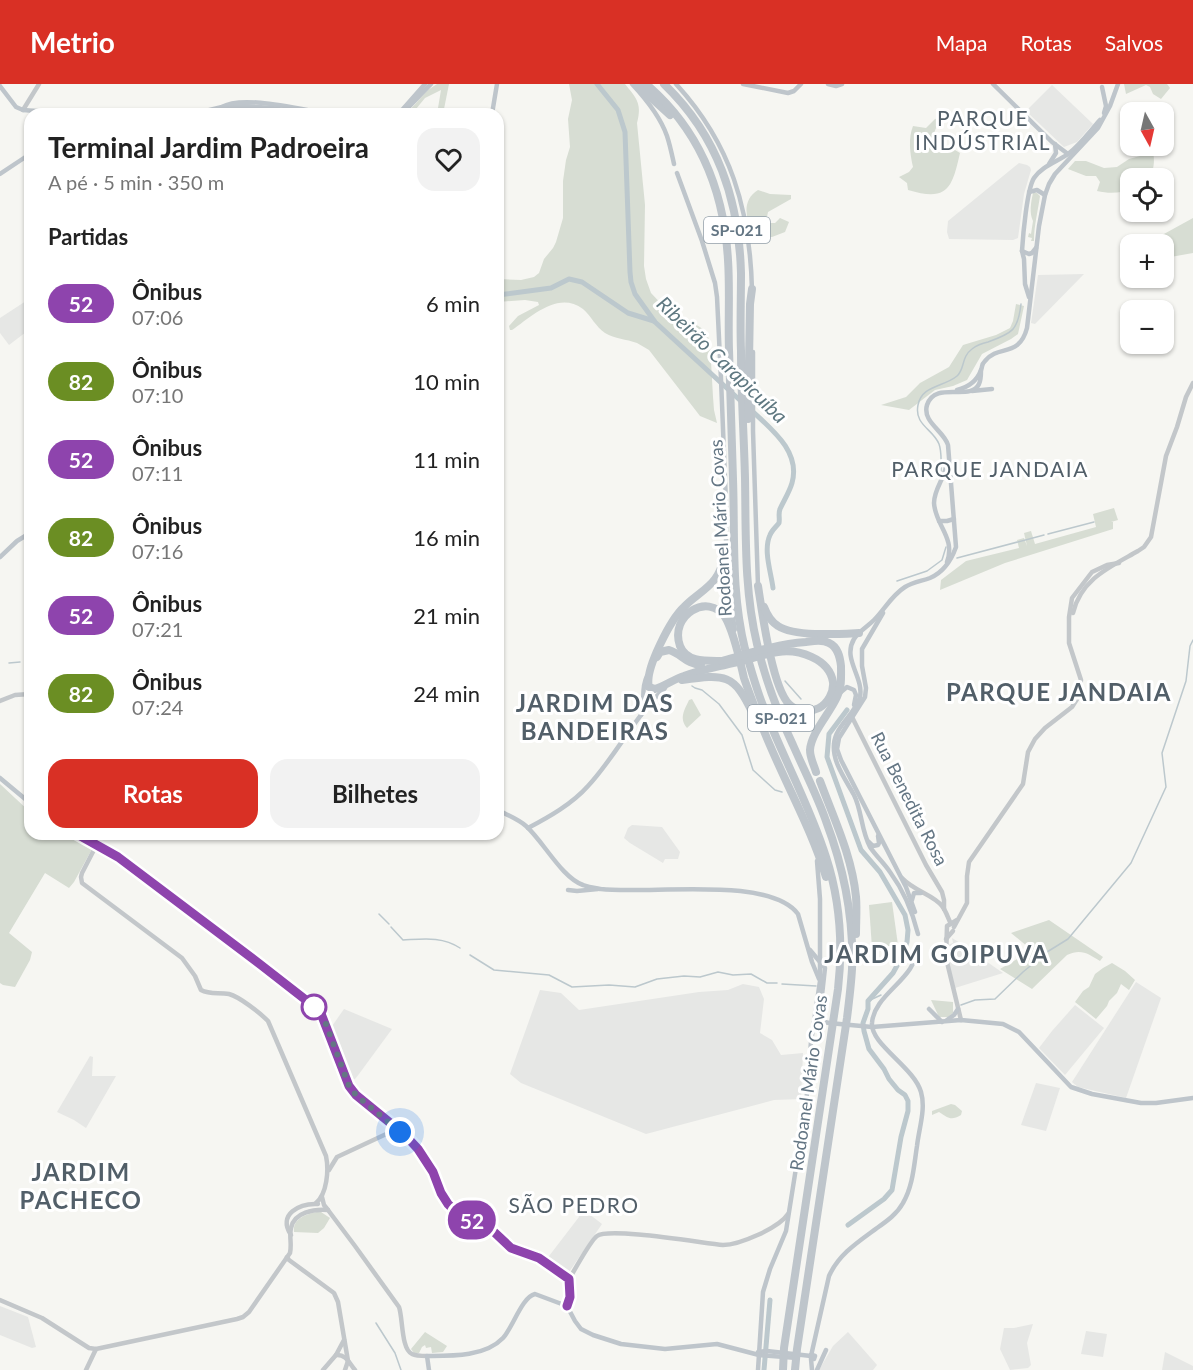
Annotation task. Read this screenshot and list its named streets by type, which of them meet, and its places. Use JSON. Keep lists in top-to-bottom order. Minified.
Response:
{"streets":{"highway":["SP-021","Rodoanel Mário Covas"],"street":["Rua Benedita Rosa"]},"districts":["PARQUE INDÚSTRIAL","PARQUE JANDAIA","PARQUE JANDAIA","JARDIM DAS BANDEIRAS","JARDIM GOIPUVA","JARDIM PACHECO","SÃO PEDRO"],"water":["Ribeirão Carapicuíba"],"lines":["bus line 52"],"north":"bottom","page":{"header":"Metrio","nav":["Mapa","Rotas","Salvos"],"on_map":"52","map_buttons":["+","−"],"heading":[["Terminal Jardim Padroeira","A pé · 5 min · 350 m"],"Partidas"],"list":[{"mark":"52","name":"Ônibus","note":"07:06","value":"6 min"},{"mark":"82","name":"Ônibus","note":"07:10","value":"10 min"},{"mark":"52","name":"Ônibus","note":"07:11","value":"11 min"},{"mark":"82","name":"Ônibus","note":"07:16","value":"16 min"},{"mark":"52","name":"Ônibus","note":"07:21","value":"21 min"},{"mark":"82","name":"Ônibus","note":"07:24","value":"24 min"}],"buttons":["Rotas","Bilhetes"]}}
